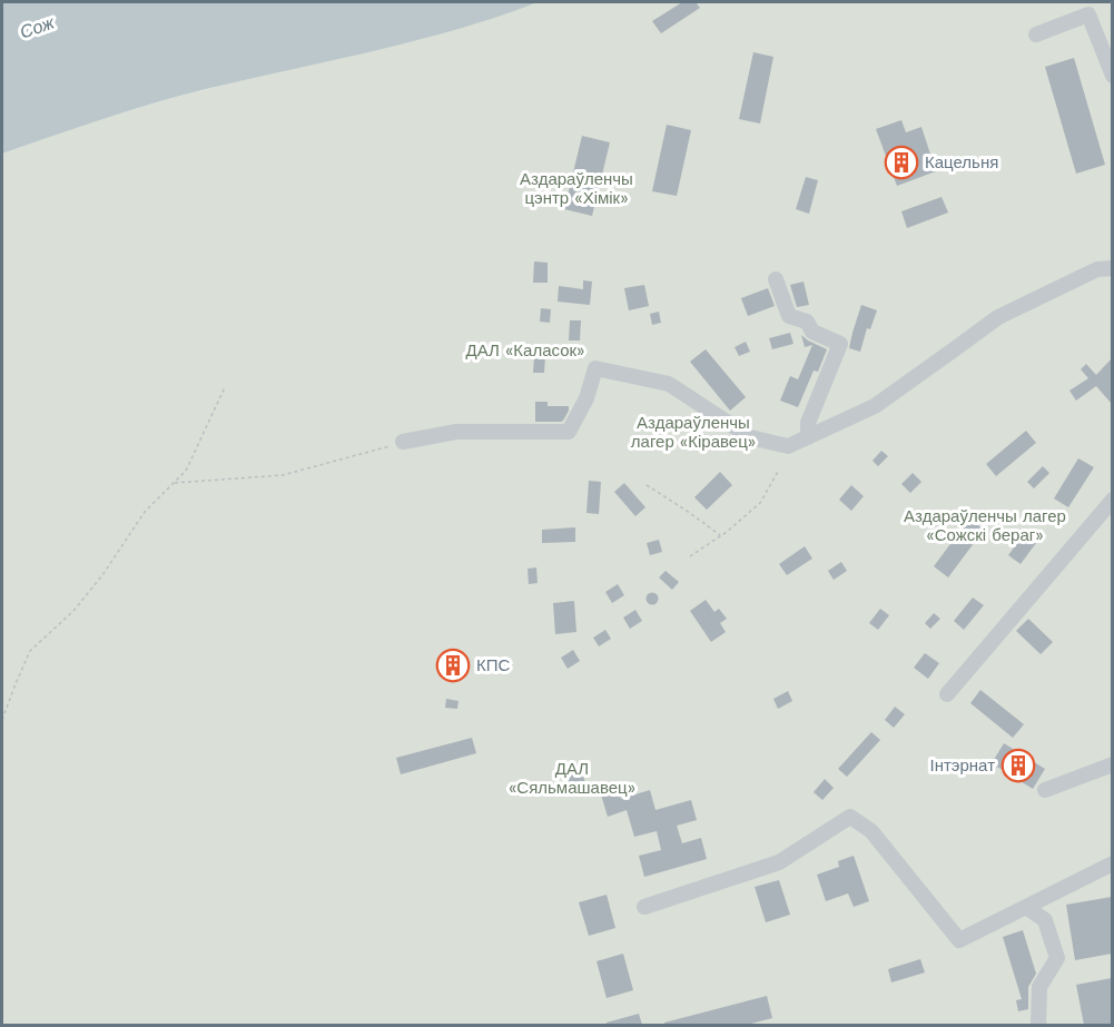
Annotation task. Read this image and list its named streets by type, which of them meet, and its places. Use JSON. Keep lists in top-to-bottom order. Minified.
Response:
{"water":["Сож"],"parks":["Аздараўленчы цэнтр «Хімік»","ДАЛ «Каласок»","Аздараўленчы лагер «Кіравец»","Аздараўленчы лагер «Сожскі бераг»","ДАЛ «Сяльмашавец»"],"places":{"building":["Кацельня","КПС","Інтэрнат"]}}
